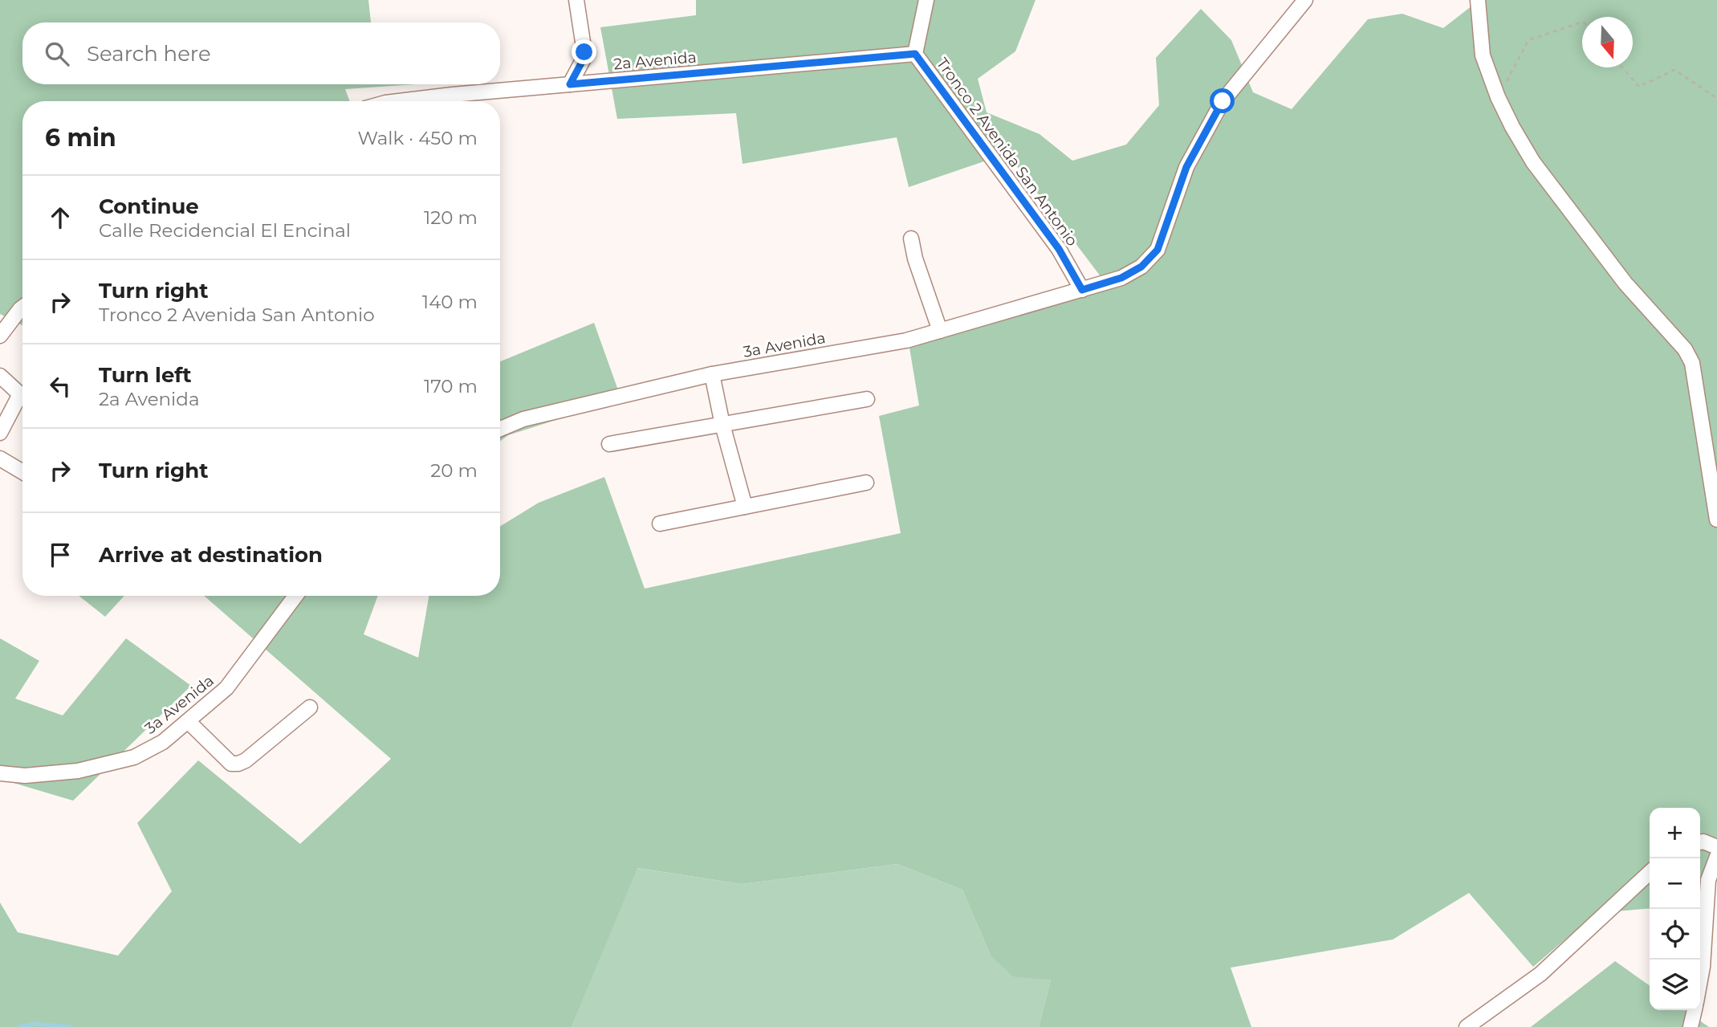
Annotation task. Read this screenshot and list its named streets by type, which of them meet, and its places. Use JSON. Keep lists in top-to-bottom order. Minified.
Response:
{"streets":{"street":["2a Avenida","Tronco 2 Avenida San Antonio","3a Avenida"]},"crossings":[["2a Avenida","Tronco 2 Avenida San Antonio"],["Tronco 2 Avenida San Antonio","3a Avenida"]],"north":"bottom","page":{"search":"Search here","heading":["6 min","Walk · 450 m"],"list":[["Continue","Calle Recidencial El Encinal","120 m"],["Turn right","Tronco 2 Avenida San Antonio","140 m"],["Turn left","2a Avenida","170 m"],["Turn right","20 m"],"Arrive at destination"],"map_buttons":["+","−"]}}
